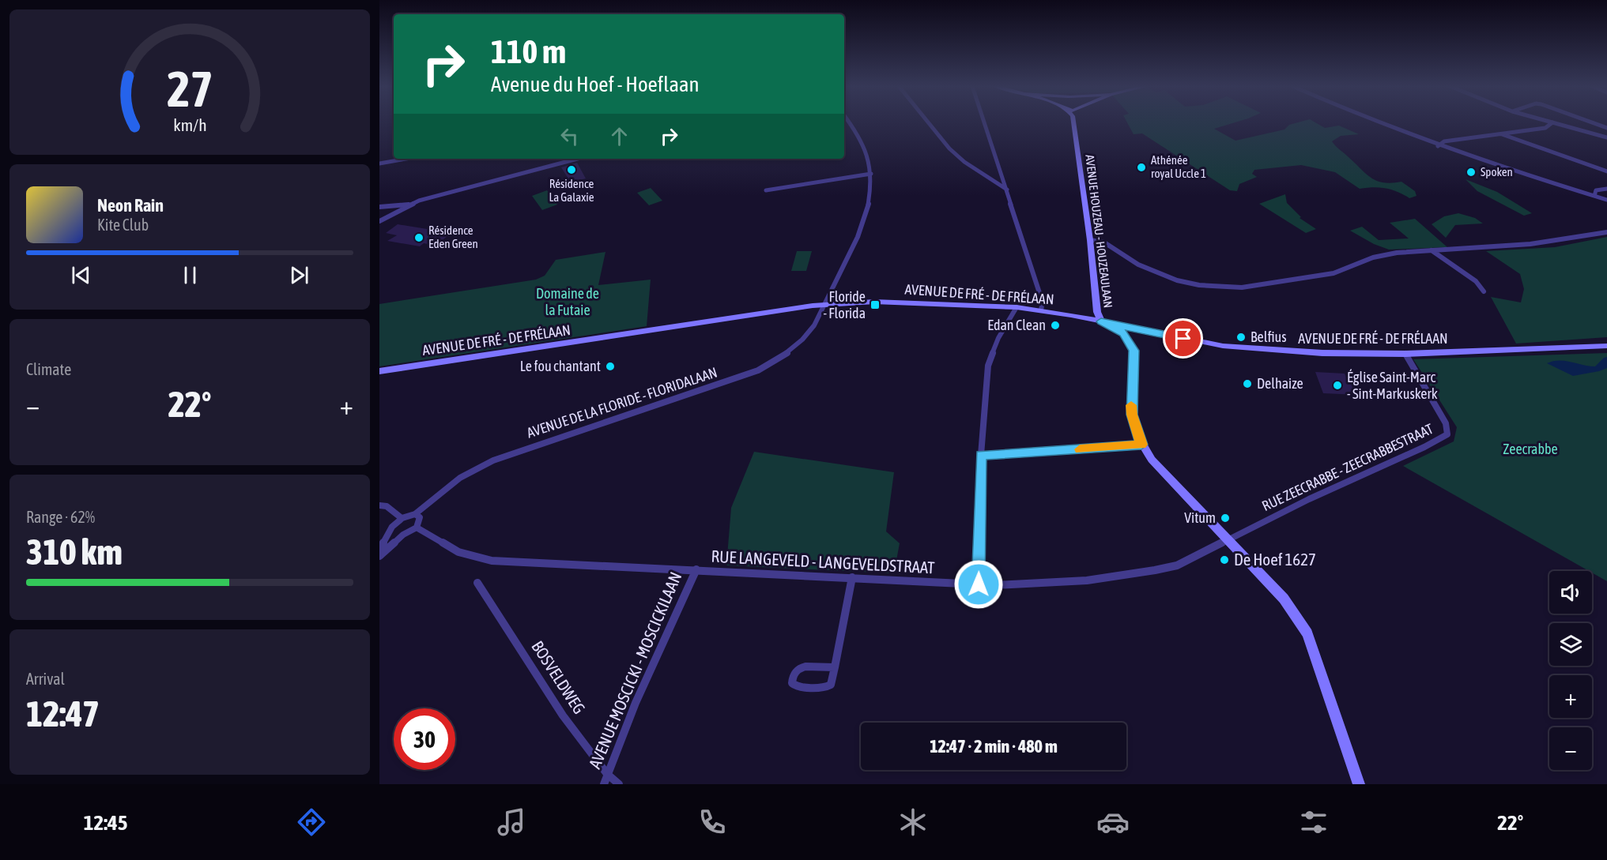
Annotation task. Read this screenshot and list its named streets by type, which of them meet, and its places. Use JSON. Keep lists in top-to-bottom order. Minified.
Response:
{"streets":{"street":["AVENUE HOUZEAU - HOUZEAULAAN","AVENUE DE FRÉ - DE FRÉLAAN","AVENUE DE LA FLORIDE - FLORIDALAAN","RUE ZEECRABBE - ZEECRABBESTRAAT","RUE LANGEVELD - LANGEVELDSTRAAT","AVENUE MOSCICKI - MOSCICKILAAN","BOSVELDWEG"]},"crossings":[["AVENUE HOUZEAU - HOUZEAULAAN","AVENUE DE FRÉ - DE FRÉLAAN"],["AVENUE DE FRÉ - DE FRÉLAAN","AVENUE DE LA FLORIDE - FLORIDALAAN"],["AVENUE DE FRÉ - DE FRÉLAAN","RUE ZEECRABBE - ZEECRABBESTRAAT"],["RUE ZEECRABBE - ZEECRABBESTRAAT","RUE LANGEVELD - LANGEVELDSTRAAT"],["RUE LANGEVELD - LANGEVELDSTRAAT","AVENUE MOSCICKI - MOSCICKILAAN"],["AVENUE MOSCICKI - MOSCICKILAAN","BOSVELDWEG"]],"parks":["Domaine de la Futaie","Zeecrabbe"],"places":{"other":["Athénée royal Uccle 1","Résidence La Galaxie","Spoken","Résidence Eden Green","Edan Clean","Belfius","Le fou chantant","Delhaize","Église Saint-Marc - Sint-Markuskerk","Vitum","De Hoef 1627"],"transit":["Floride - Florida"]},"page":{"turn":["110 m","Avenue du Hoef - Hoeflaan"],"song":["Neon Rain","Kite Club"],"tile":["Climate",["Range · 62%","310 km"],["Arrival","12:47"]],"heat":["−","22°","+"],"map_buttons":["+","−"],"limit":"30","trip":"12:47 · 2 min · 480 m","tabs":["12:45","22°"],"gauge":["27","km/h"]}}
